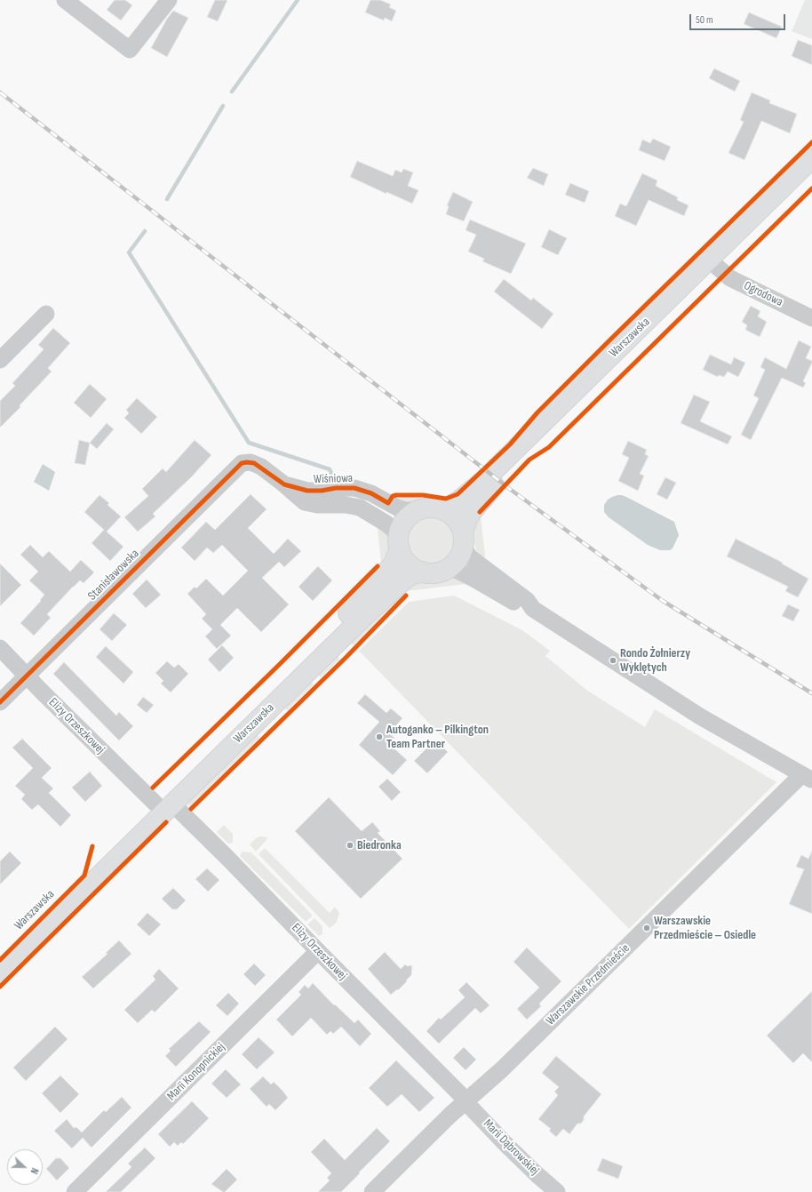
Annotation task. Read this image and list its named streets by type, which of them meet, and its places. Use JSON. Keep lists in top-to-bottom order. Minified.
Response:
{"streets":{"main road":["Warszawska"],"street":["Ogrodowa","Wiśniowa","Stanisławowska","Elizy Orzeszkowej","Warszawskie Przedmieście","Marii Konopnickiej","Marii Dąbrowskiej"]},"crossings":[["Ogrodowa","Warszawska"],["Warszawska","Wiśniowa"],["Warszawska","Elizy Orzeszkowej"],["Wiśniowa","Stanisławowska"],["Stanisławowska","Elizy Orzeszkowej"],["Elizy Orzeszkowej","Warszawskie Przedmieście"],["Elizy Orzeszkowej","Marii Konopnickiej"],["Elizy Orzeszkowej","Marii Dąbrowskiej"],["Warszawskie Przedmieście","Marii Dąbrowskiej"]],"places":["Rondo Żołnierzy Wyklętych","Autoganko – Pilkington Team Partner","Biedronka","Warszawskie Przedmieście – Osiedle"],"scale_bar":"50 m","north":"right"}
